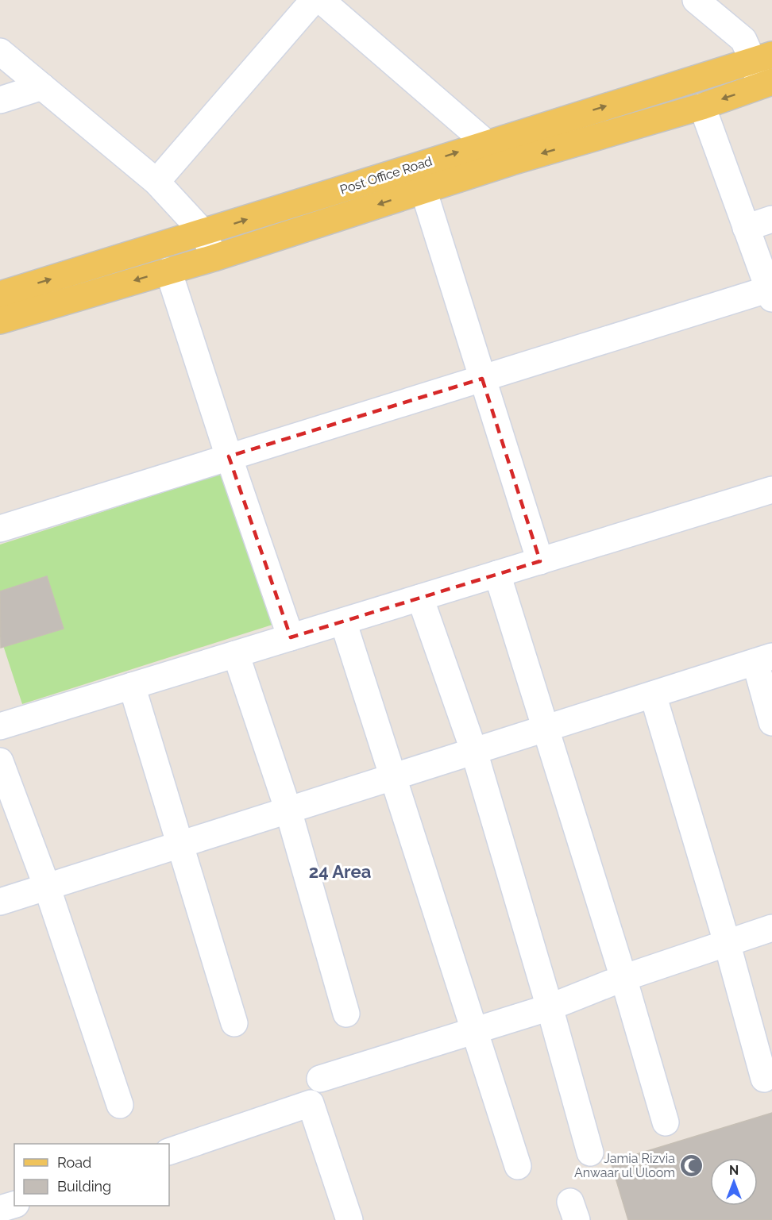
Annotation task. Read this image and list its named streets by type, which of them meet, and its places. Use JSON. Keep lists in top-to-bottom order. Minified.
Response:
{"streets":{"main road":["Post Office Road"]},"districts":["24 Area"],"places":{"mosque":["Jamia Rizvia Anwaar ul Uloom"]},"legend":["Road","Building"],"north":"top"}
